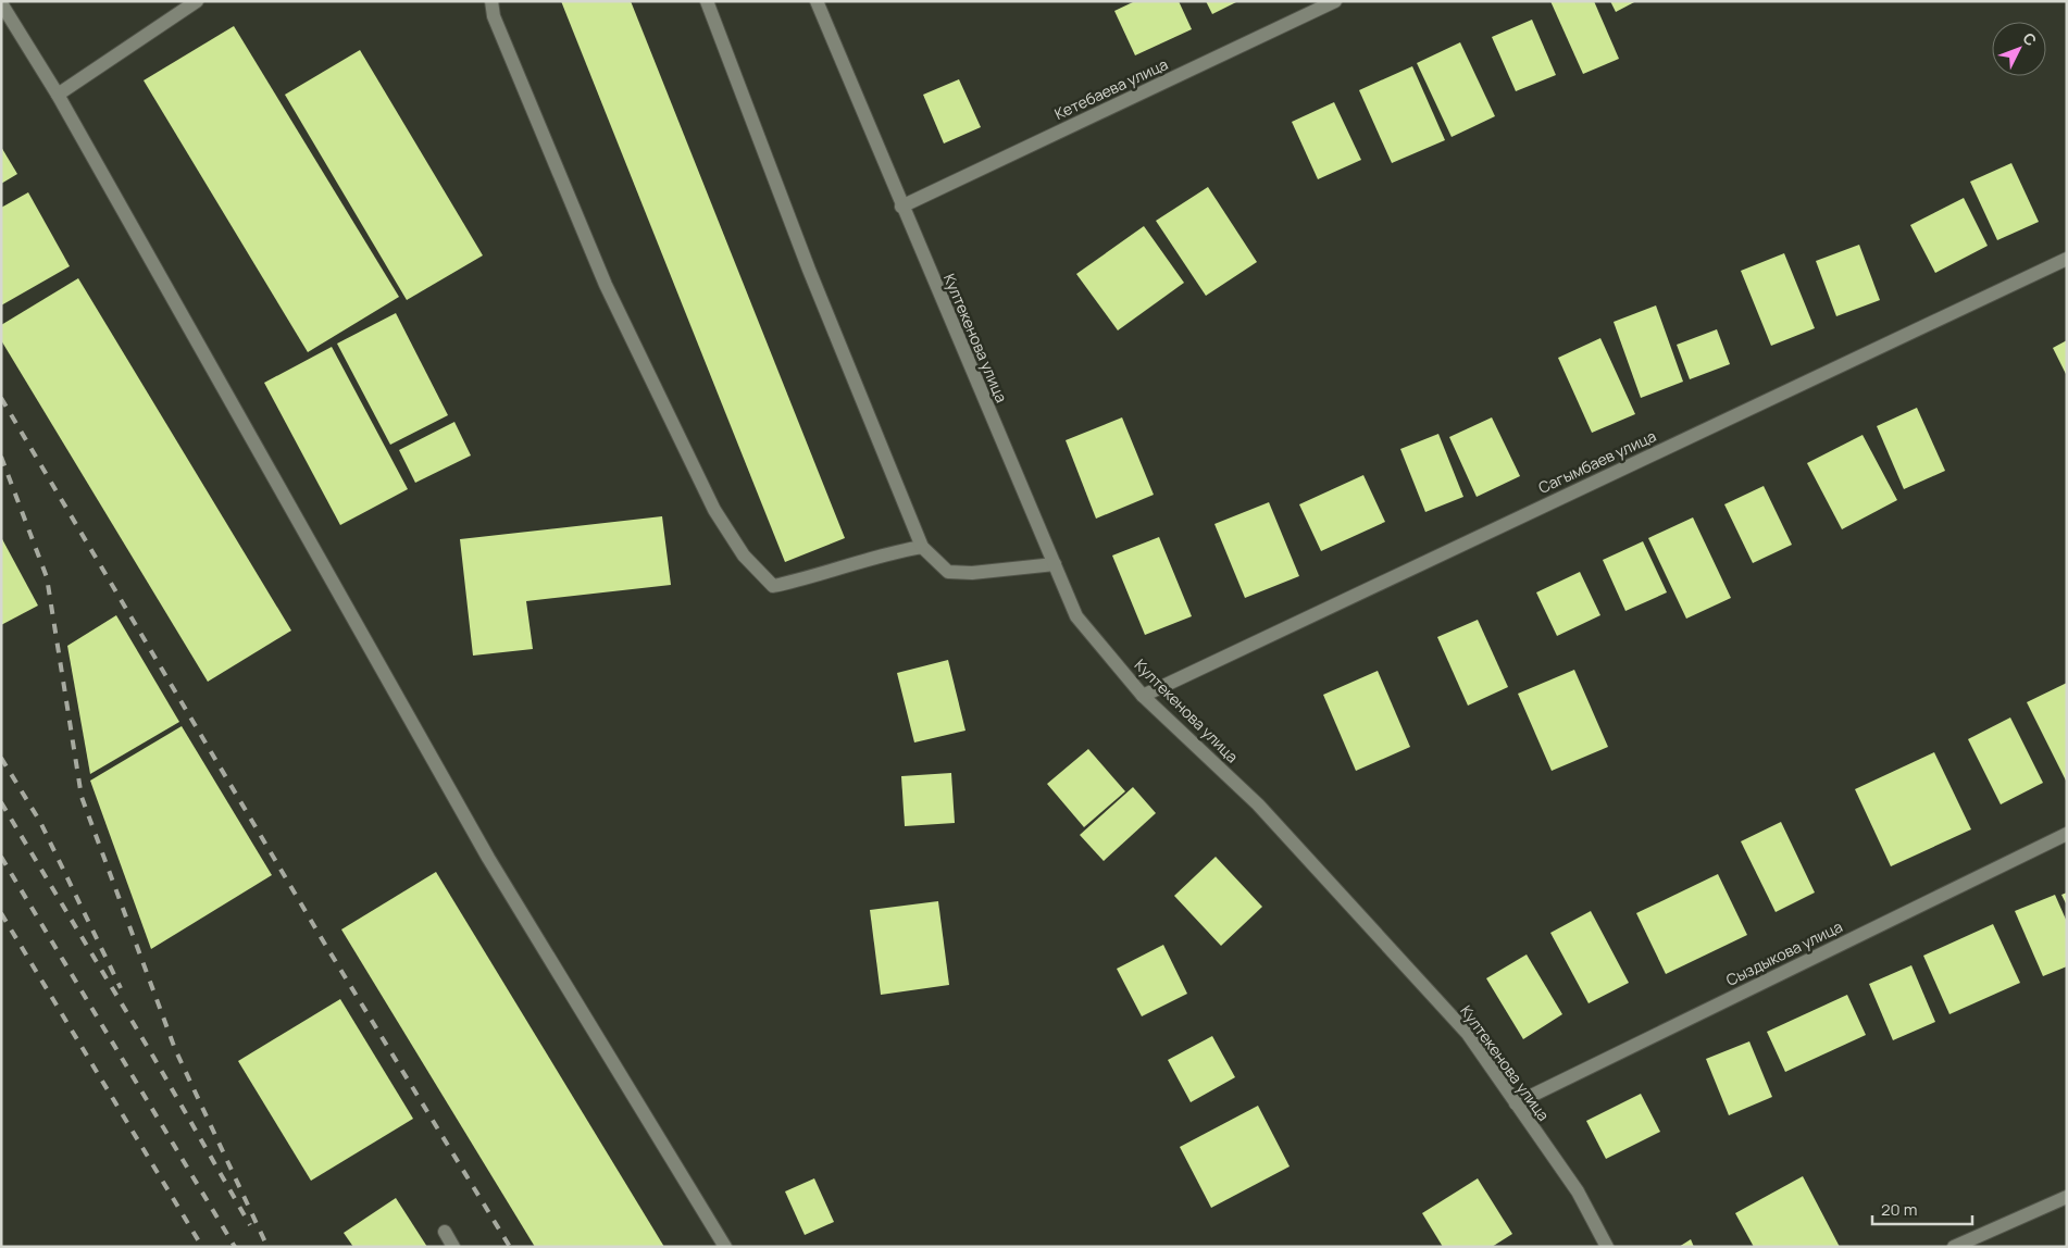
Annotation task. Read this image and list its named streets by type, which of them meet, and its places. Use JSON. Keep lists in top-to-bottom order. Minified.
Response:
{"streets":{"street":["Кетебаева улица","Култекенова улица","Сагымбаев улица","Сыздыкова улица"]},"crossings":[["Кетебаева улица","Култекенова улица"],["Култекенова улица","Сагымбаев улица"],["Култекенова улица","Сыздыкова улица"]],"scale_bar":"20 m","north":"top right"}
